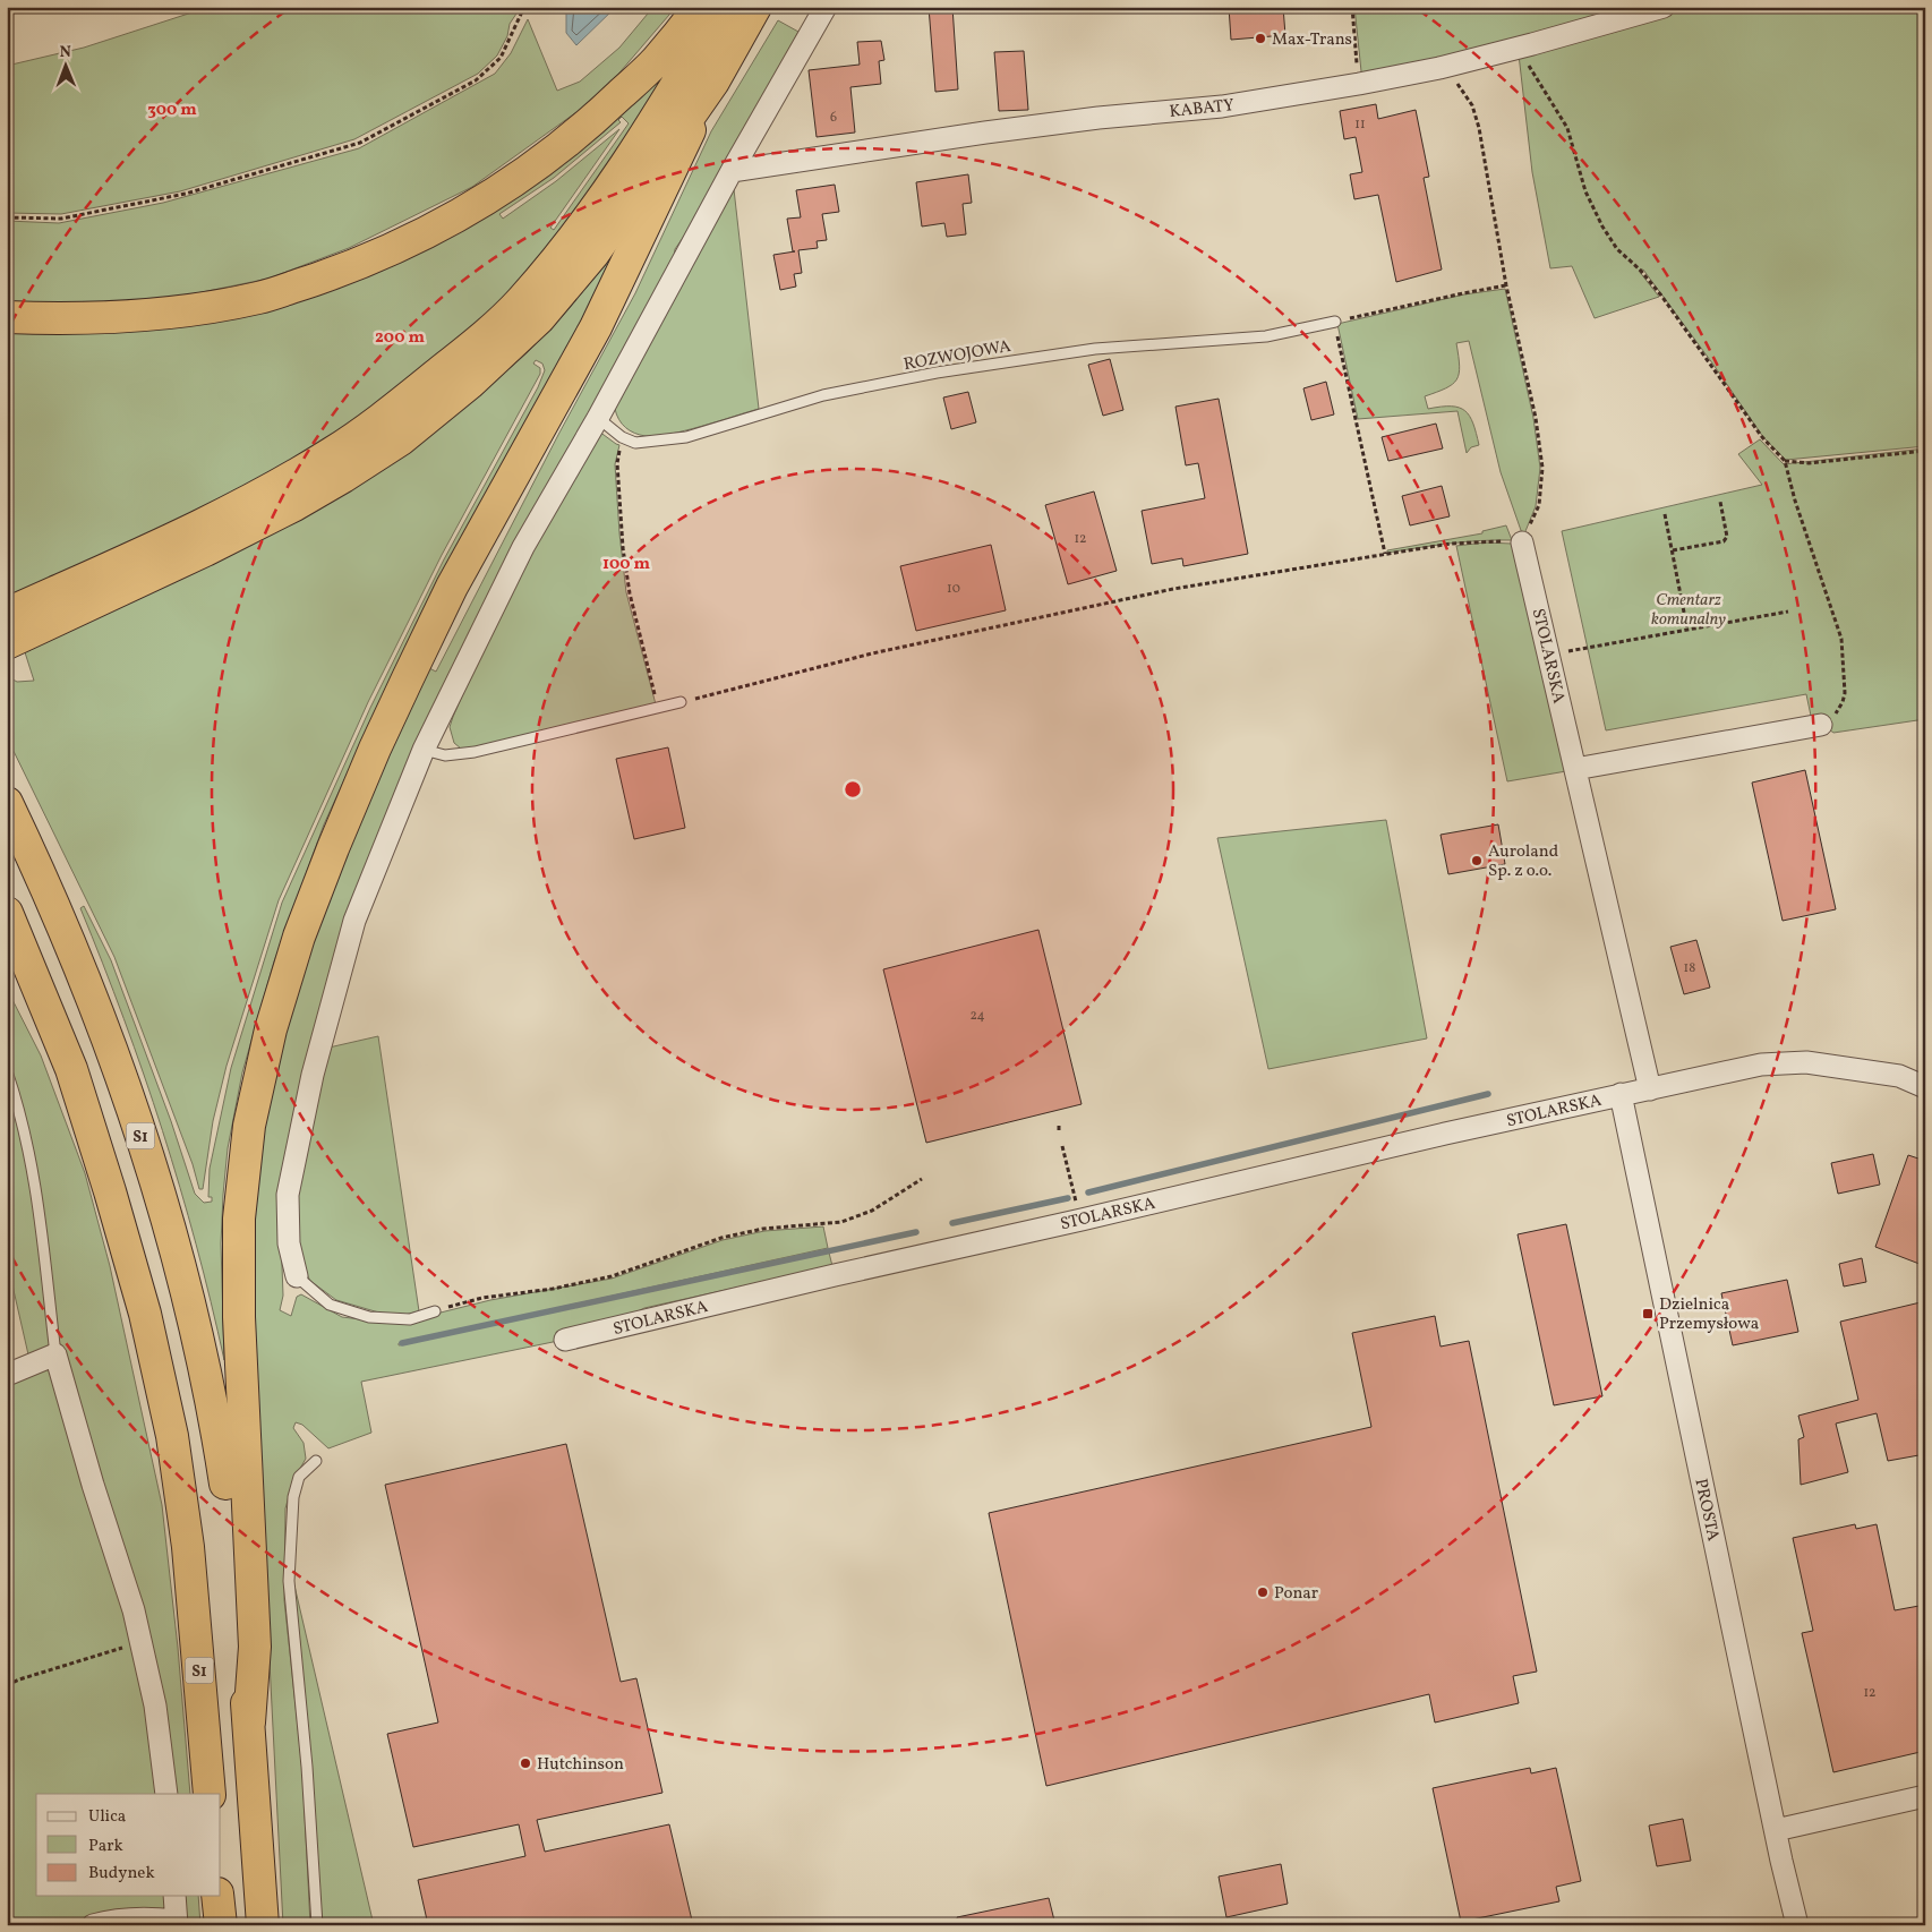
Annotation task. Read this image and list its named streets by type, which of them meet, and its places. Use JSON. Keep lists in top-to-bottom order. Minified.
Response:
{"streets":{"highway":["S1"],"street":["KABATY","STOLARSKA","PROSTA"],"lane":["ROZWOJOWA"]},"crossings":[["STOLARSKA","PROSTA"]],"parks":["Cmentarz komunalny"],"places":{"other":["Max-Trans","Auroland Sp. z o.o.","Ponar","Hutchinson"],"transit":["Dzielnica Przemysłowa"]},"house_numbers":["6","11","12","10","18","24","12"],"legend":["Ulica","Park","Budynek"],"north":"top","rings":["300 m","200 m","100 m"]}
